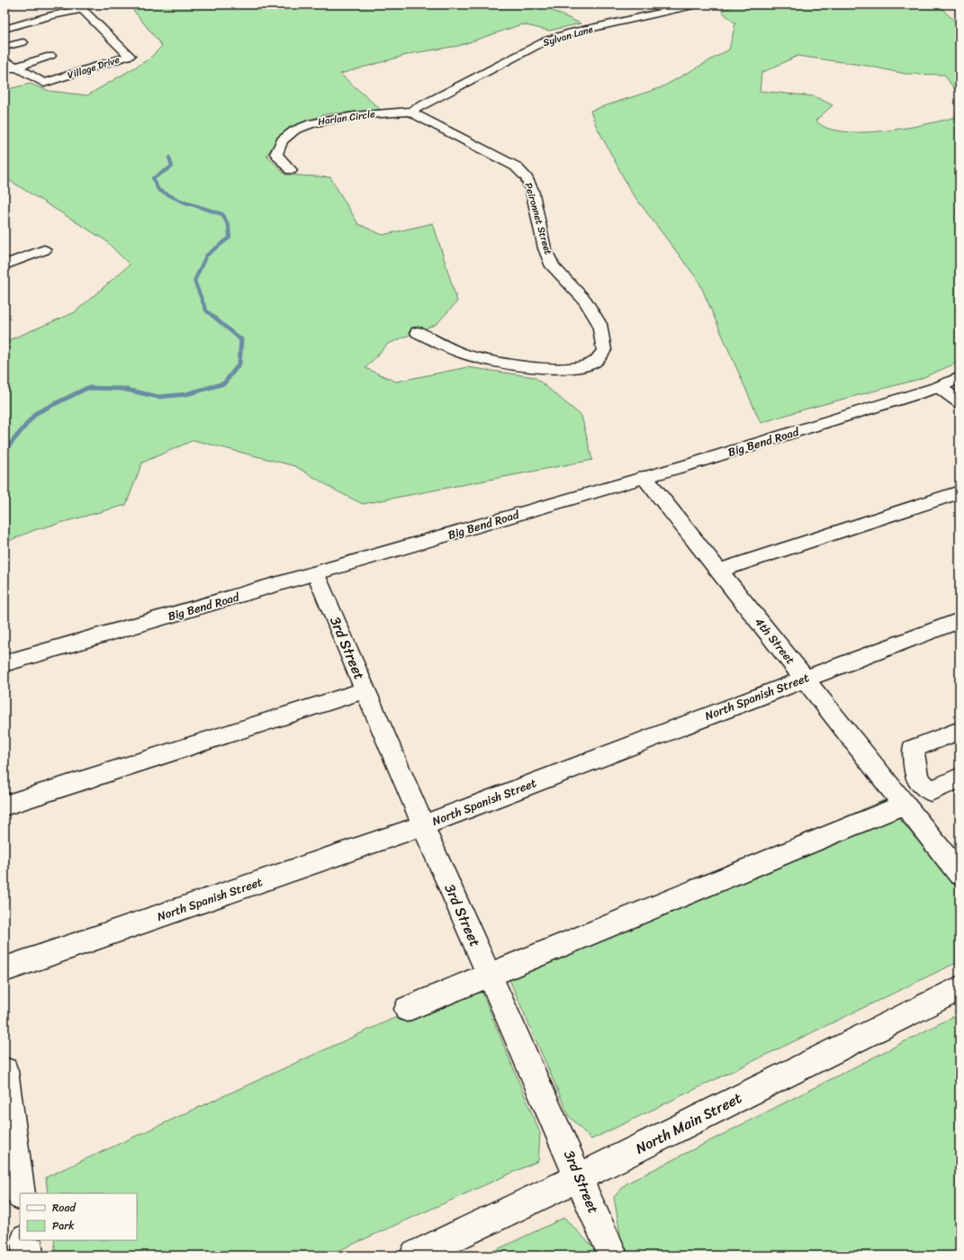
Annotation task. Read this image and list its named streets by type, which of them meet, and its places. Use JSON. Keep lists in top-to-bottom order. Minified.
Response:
{"streets":{"street":["Sylvan Lane","Village Drive","Harlan Circle","Peironnet Street","Big Bend Road","4th Street","3rd Street","North Spanish Street","North Main Street"]},"crossings":[["Sylvan Lane","Harlan Circle"],["Sylvan Lane","Peironnet Street"],["Harlan Circle","Peironnet Street"],["Big Bend Road","4th Street"],["Big Bend Road","3rd Street"],["4th Street","North Spanish Street"],["3rd Street","North Spanish Street"],["3rd Street","North Main Street"]],"legend":["Road","Park"]}
